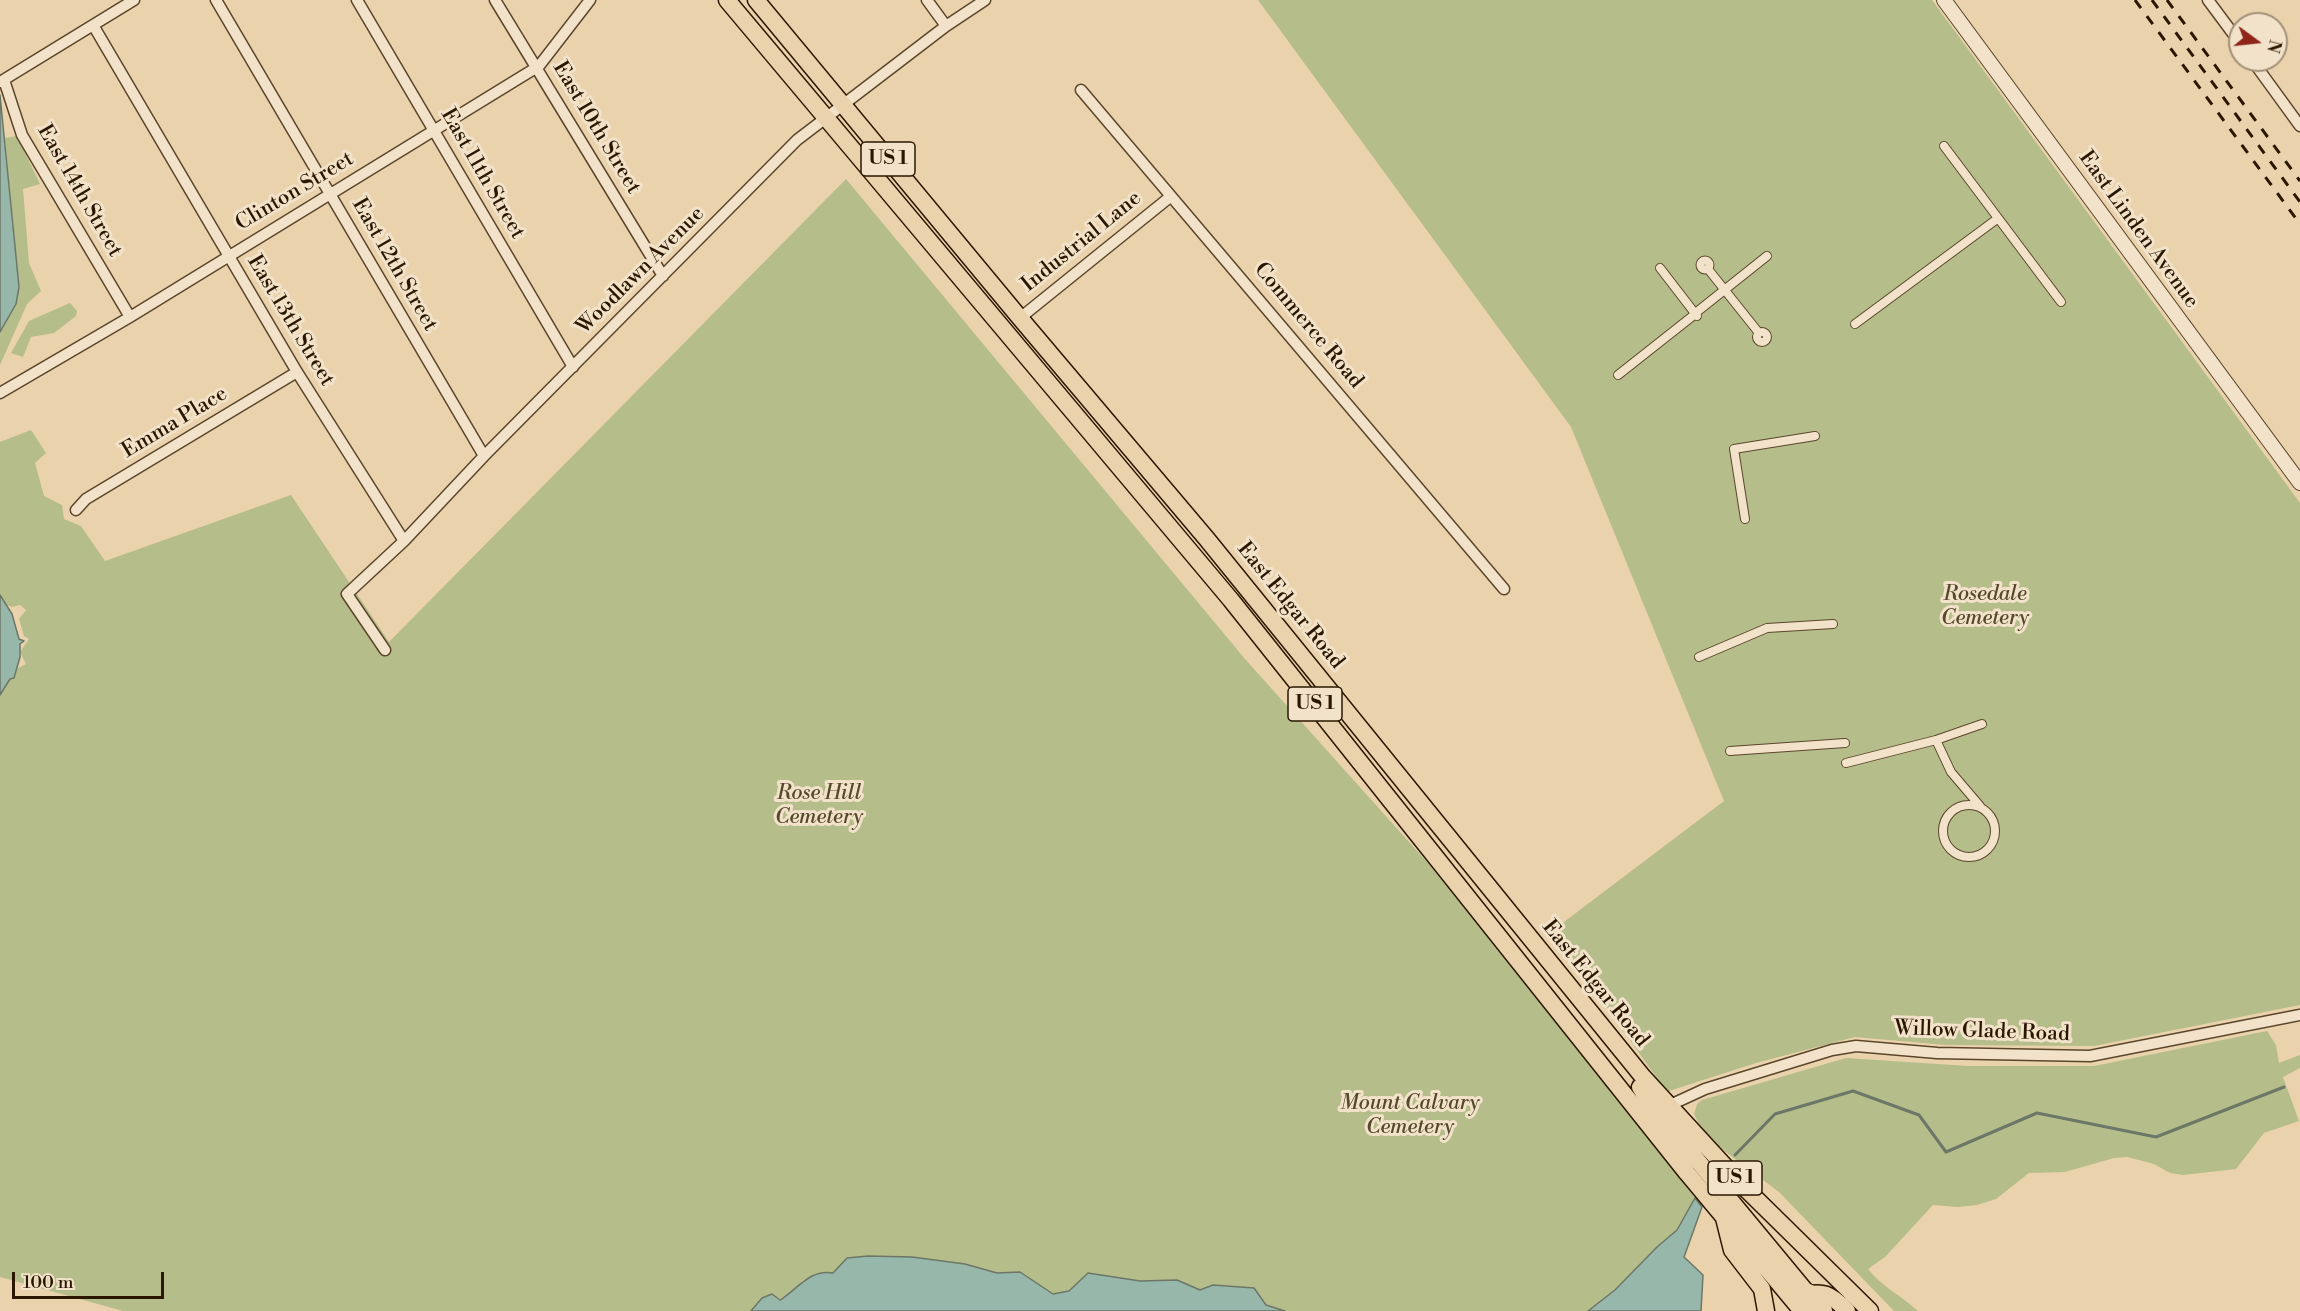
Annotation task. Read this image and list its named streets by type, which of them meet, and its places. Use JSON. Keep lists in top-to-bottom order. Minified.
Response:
{"streets":{"highway":["US 1","East Edgar Road"],"street":["East 10th Street","East 11th Street","East 14th Street","Clinton Street","East Linden Avenue","Industrial Lane","East 12th Street","Woodlawn Avenue","East 13th Street","Commerce Road","Emma Place","Willow Glade Road"]},"crossings":[["East 10th Street","Clinton Street"],["East 10th Street","Woodlawn Avenue"],["East 11th Street","Clinton Street"],["East 11th Street","Woodlawn Avenue"],["East 14th Street","Clinton Street"],["Clinton Street","East 12th Street"],["Clinton Street","East 13th Street"],["Industrial Lane","Commerce Road"],["Industrial Lane","East Edgar Road"],["East 12th Street","Woodlawn Avenue"],["Woodlawn Avenue","East 13th Street"],["Woodlawn Avenue","East Edgar Road"],["East 13th Street","Emma Place"],["East Edgar Road","Willow Glade Road"]],"parks":["Rosedale Cemetery","Rose Hill Cemetery","Mount Calvary Cemetery"],"scale_bar":"100 m","north":"right"}
